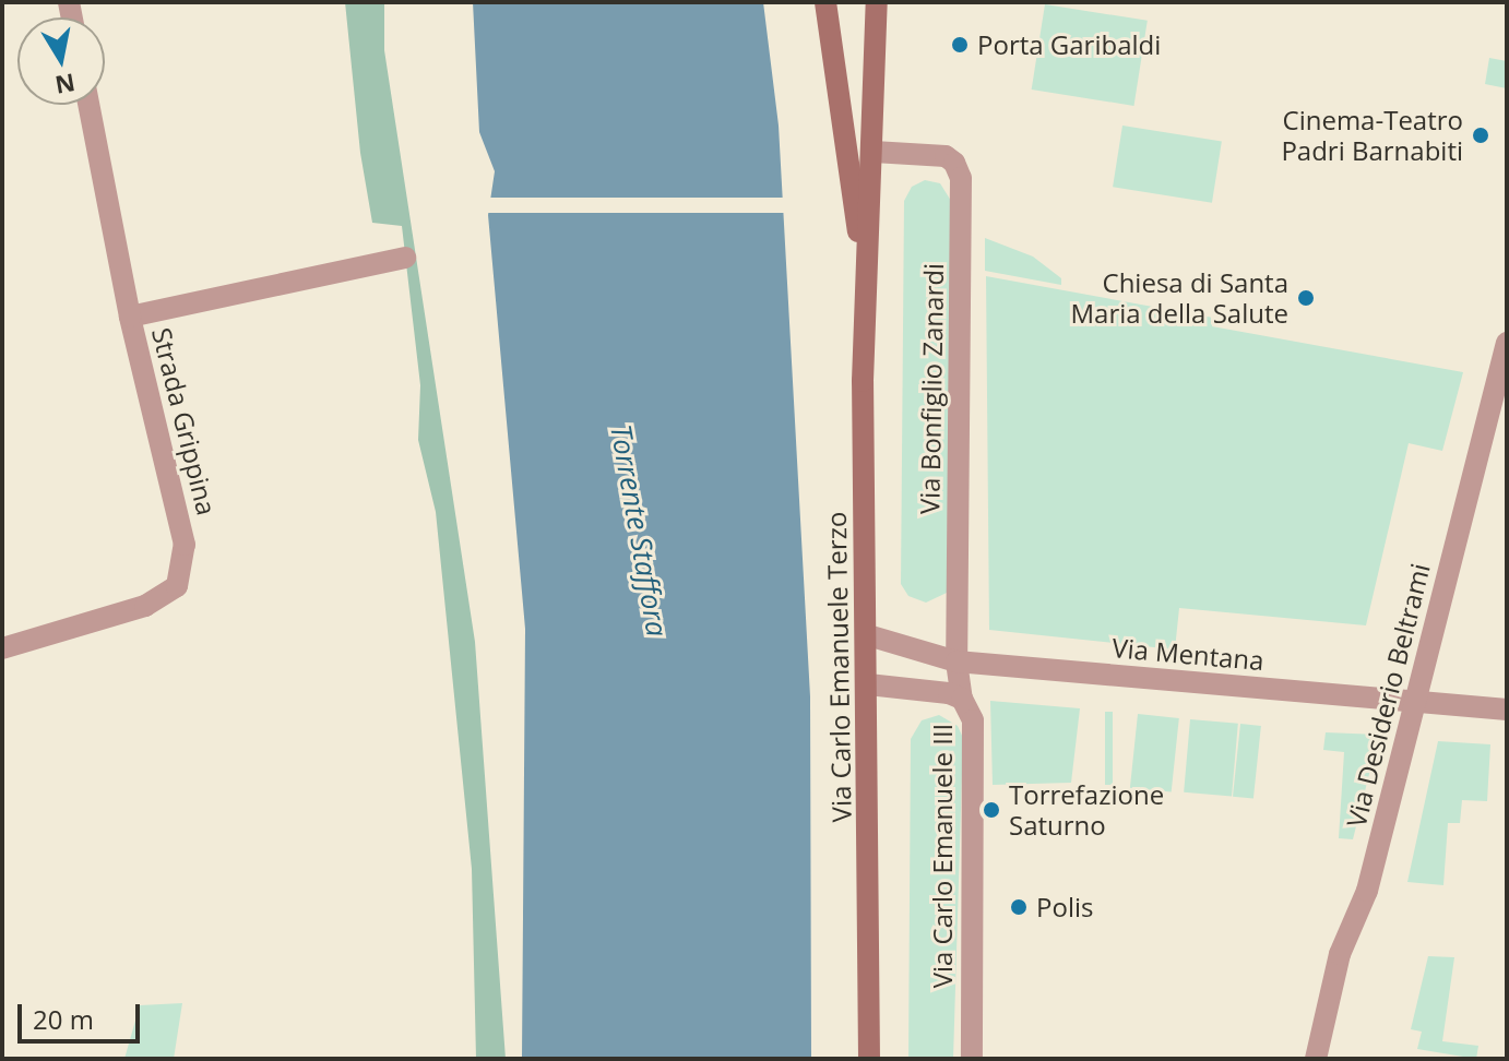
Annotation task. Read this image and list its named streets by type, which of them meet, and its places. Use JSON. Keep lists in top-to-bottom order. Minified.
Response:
{"streets":{"main road":["Via Carlo Emanuele Terzo"],"street":["Via Bonfiglio Zanardi","Strada Grippina","Via Mentana","Via Desiderio Beltrami","Via Carlo Emanuele III"]},"crossings":[["Via Bonfiglio Zanardi","Via Mentana"],["Via Bonfiglio Zanardi","Via Carlo Emanuele Terzo"],["Via Bonfiglio Zanardi","Via Carlo Emanuele III"],["Via Mentana","Via Carlo Emanuele Terzo"],["Via Mentana","Via Desiderio Beltrami"],["Via Carlo Emanuele Terzo","Via Carlo Emanuele III"]],"water":["Torrente Staffora"],"places":["Porta Garibaldi","Cinema-Teatro Padri Barnabiti","Chiesa di Santa Maria della Salute","Torrefazione Saturno","Polis"],"scale_bar":"20 m","north":"bottom"}
